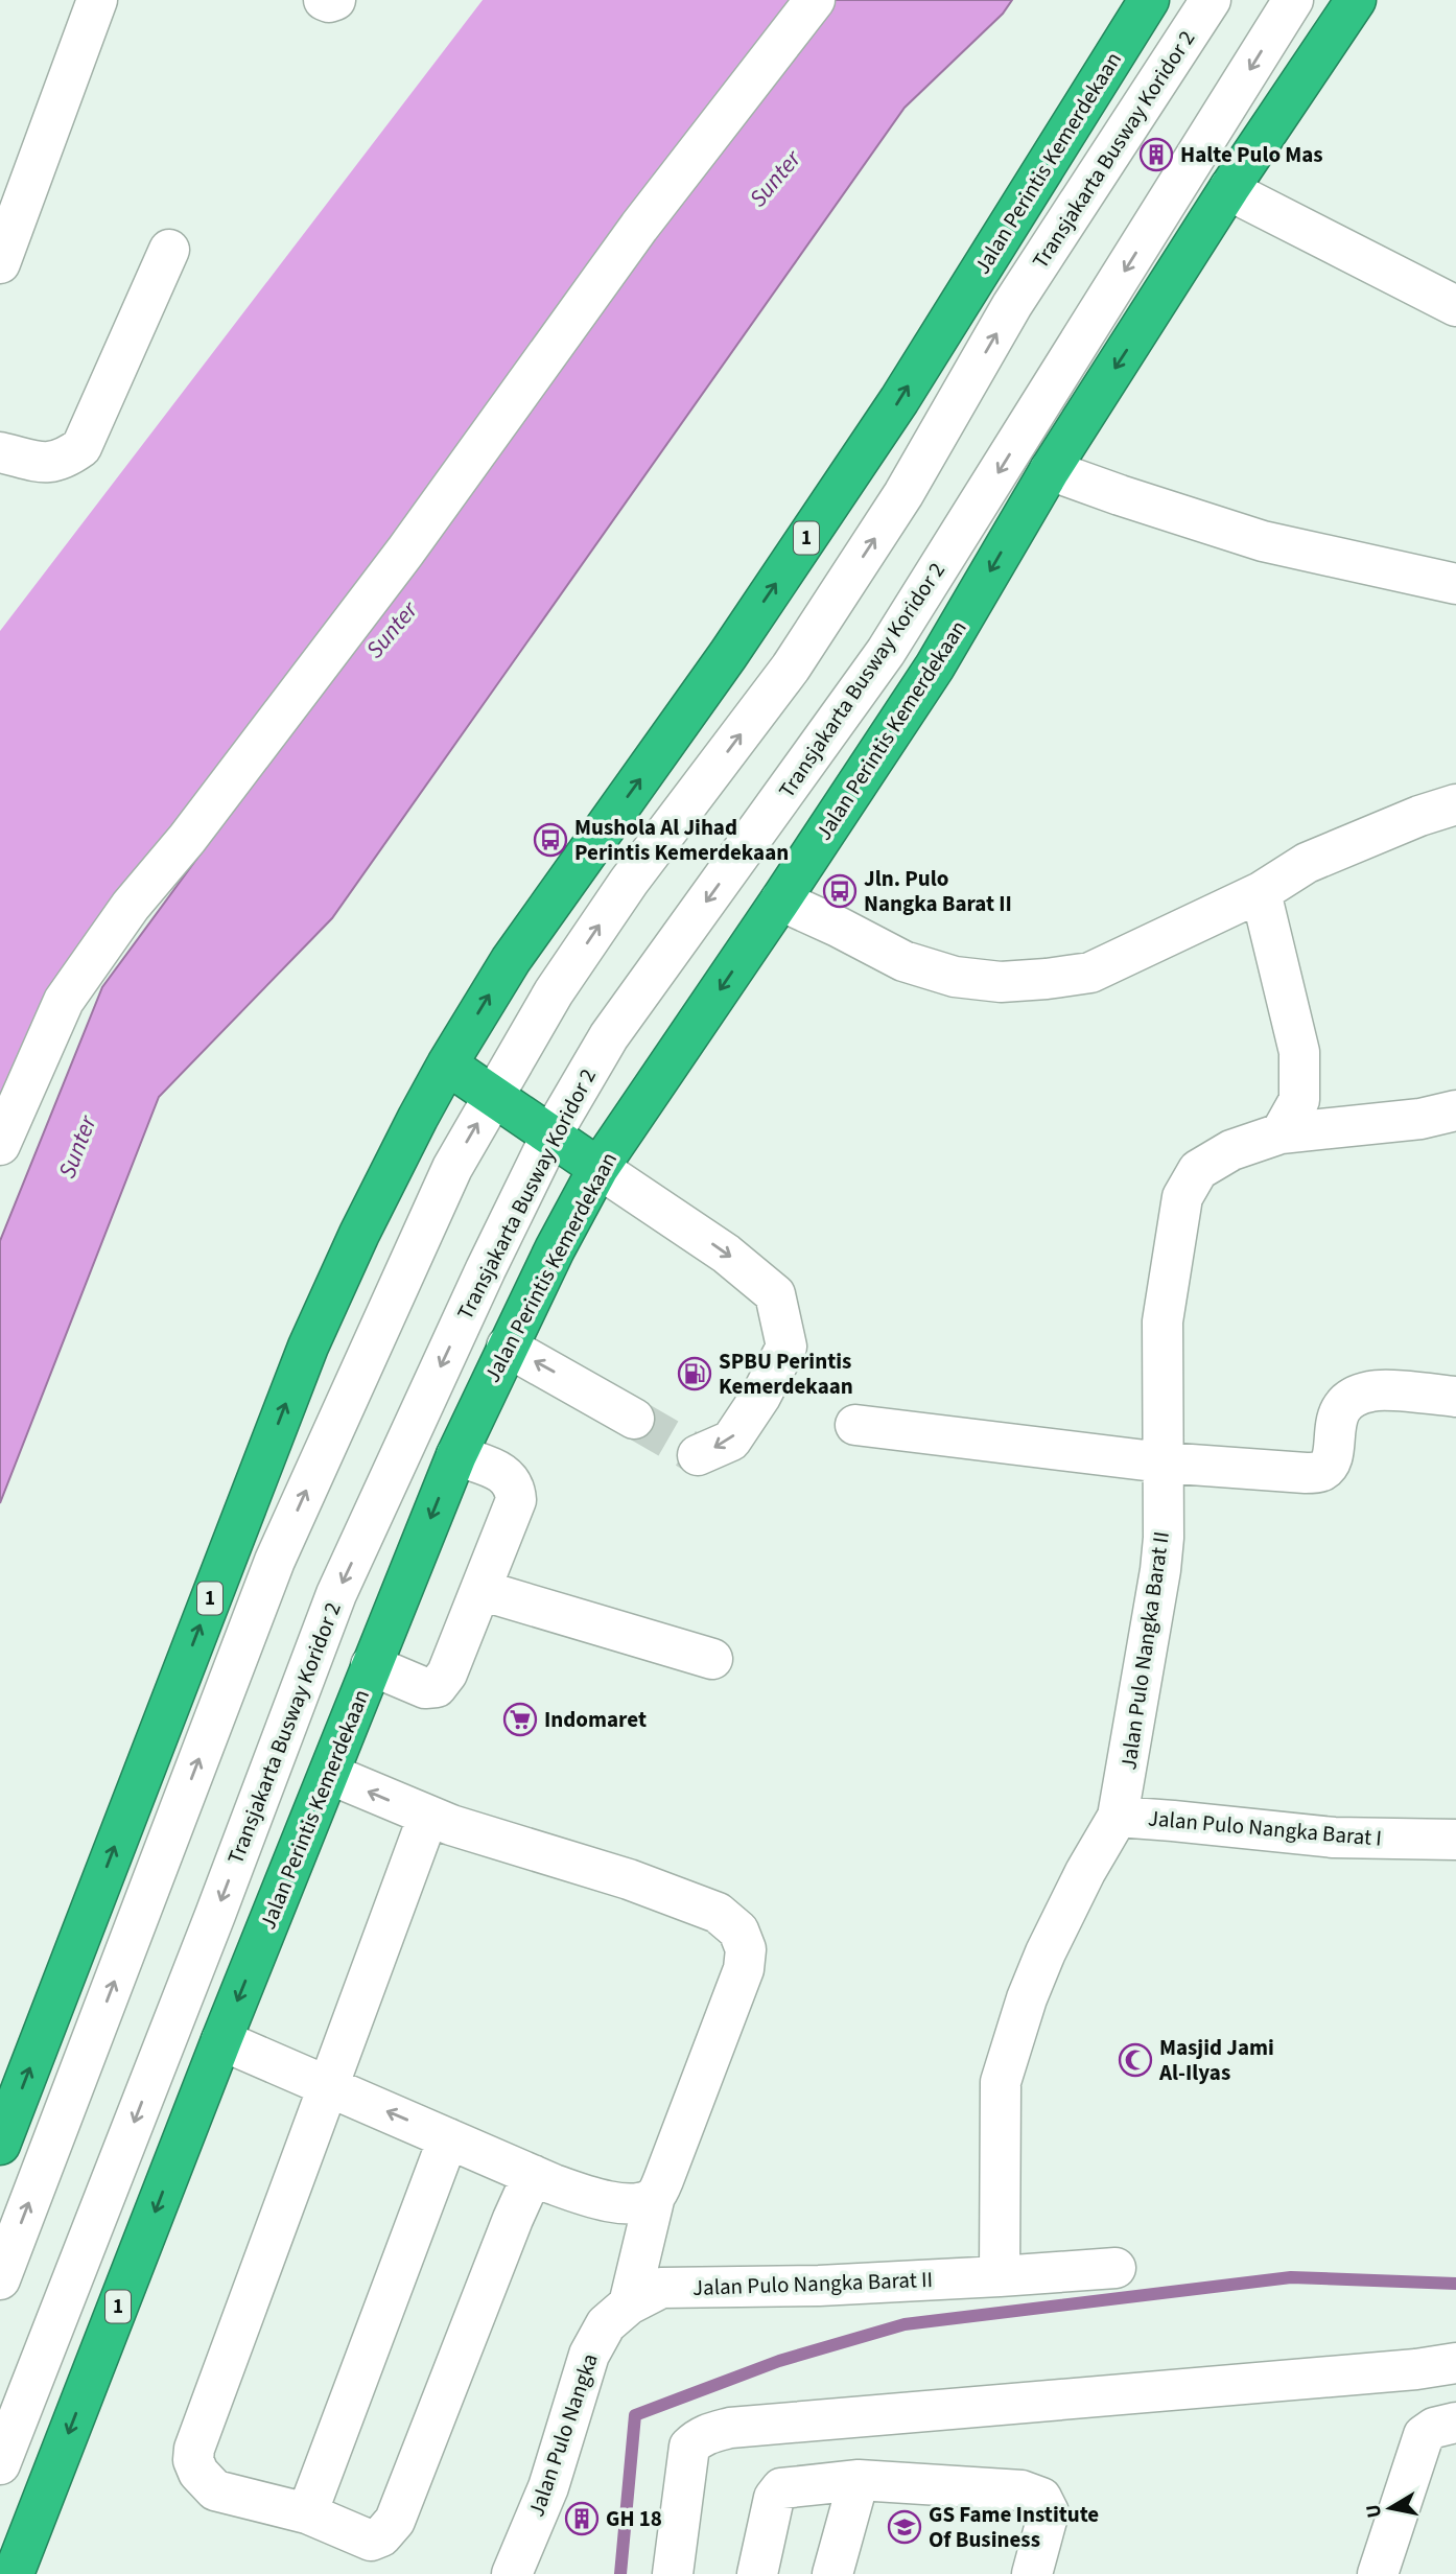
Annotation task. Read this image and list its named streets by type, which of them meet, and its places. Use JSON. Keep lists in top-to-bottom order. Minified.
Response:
{"streets":{"highway":["Jalan Perintis Kemerdekaan","1"],"street":["Transjakarta Busway Koridor 2","Jalan Pulo Nangka Barat II","Jalan Pulo Nangka Barat I","Jalan Pulo Nangka"]},"crossings":[["Jalan Pulo Nangka Barat II","Jalan Pulo Nangka Barat I"],["Jalan Pulo Nangka Barat II","Jalan Pulo Nangka"]],"water":["Sunter"],"places":{"building":["Halte Pulo Mas","GH 18"],"bus stop":["Mushola Al Jihad Perintis Kemerdekaan","Jln. Pulo Nangka Barat II"],"fuel station":["SPBU Perintis Kemerdekaan"],"supermarket":["Indomaret"],"mosque":["Masjid Jami Al-Ilyas"],"school or university":["GS Fame Institute Of Business"]},"north":"left"}
